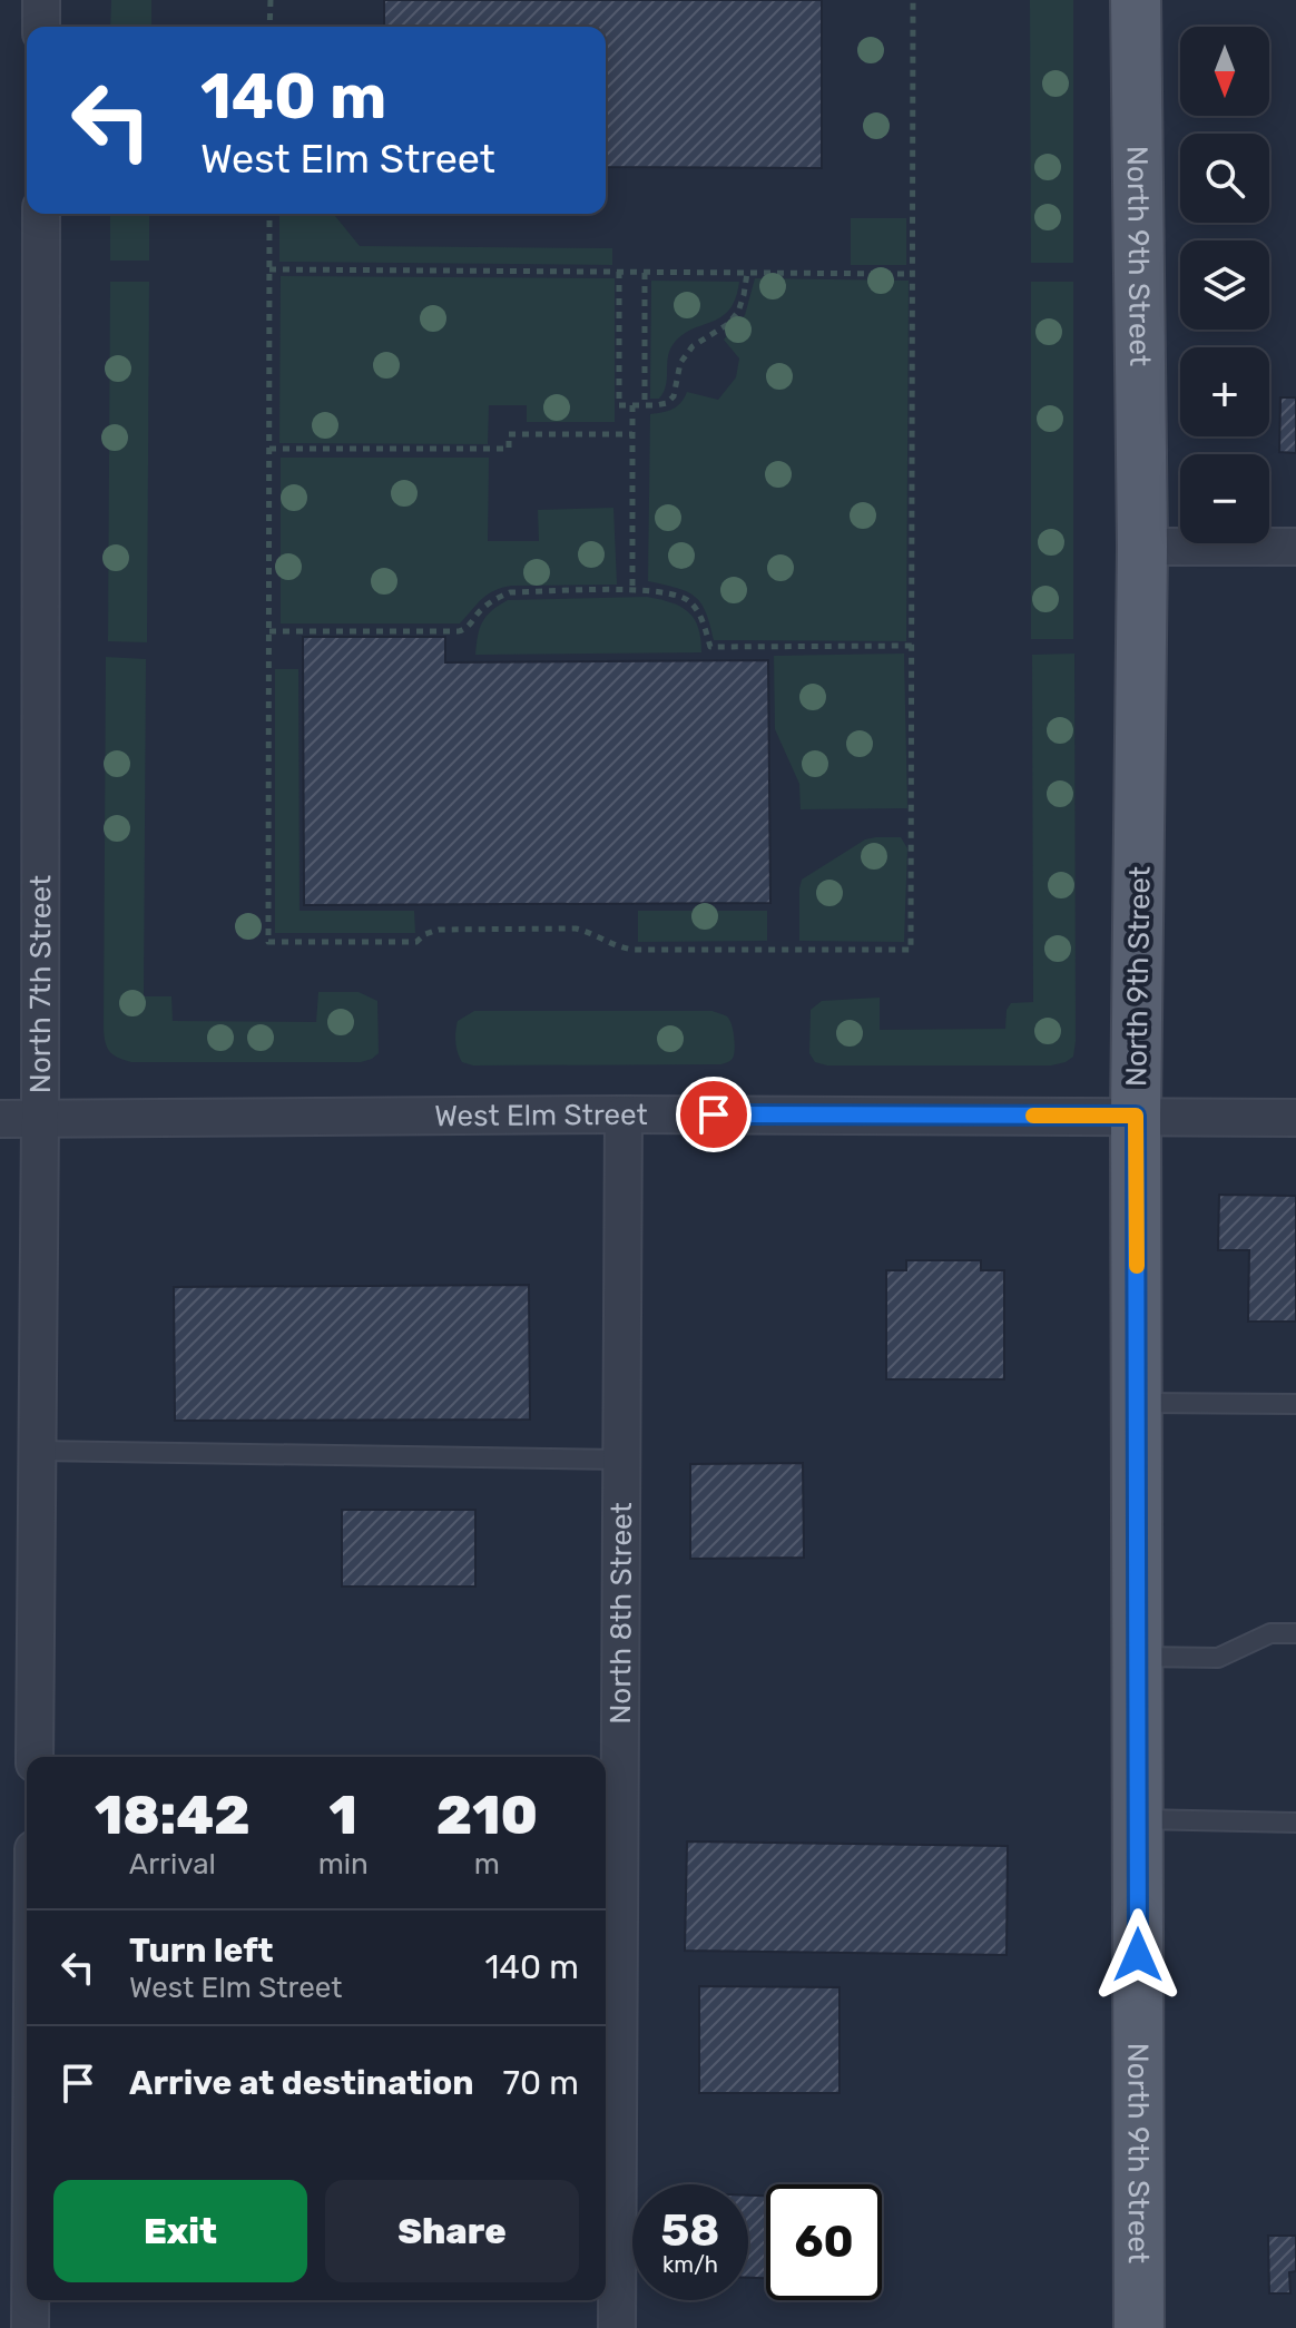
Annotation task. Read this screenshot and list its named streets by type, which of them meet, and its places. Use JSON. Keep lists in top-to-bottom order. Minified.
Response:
{"streets":{"main road":["North 9th Street"],"street":["North 7th Street","West Elm Street","North 8th Street"]},"crossings":[["North 9th Street","West Elm Street"],["North 7th Street","West Elm Street"],["West Elm Street","North 8th Street"]],"north":"bottom","page":{"map_buttons":["+","−"],"turn":["140 m","West Elm Street"],"eta":["18:42","Arrival","1","min","210","m"],"list":[{"name":"Turn left","note":"West Elm Street","value":"140 m"},{"name":"Arrive at destination","value":"70 m"}],"buttons":["Exit","Share"],"speed":"58 km/h","limit":"60"}}
